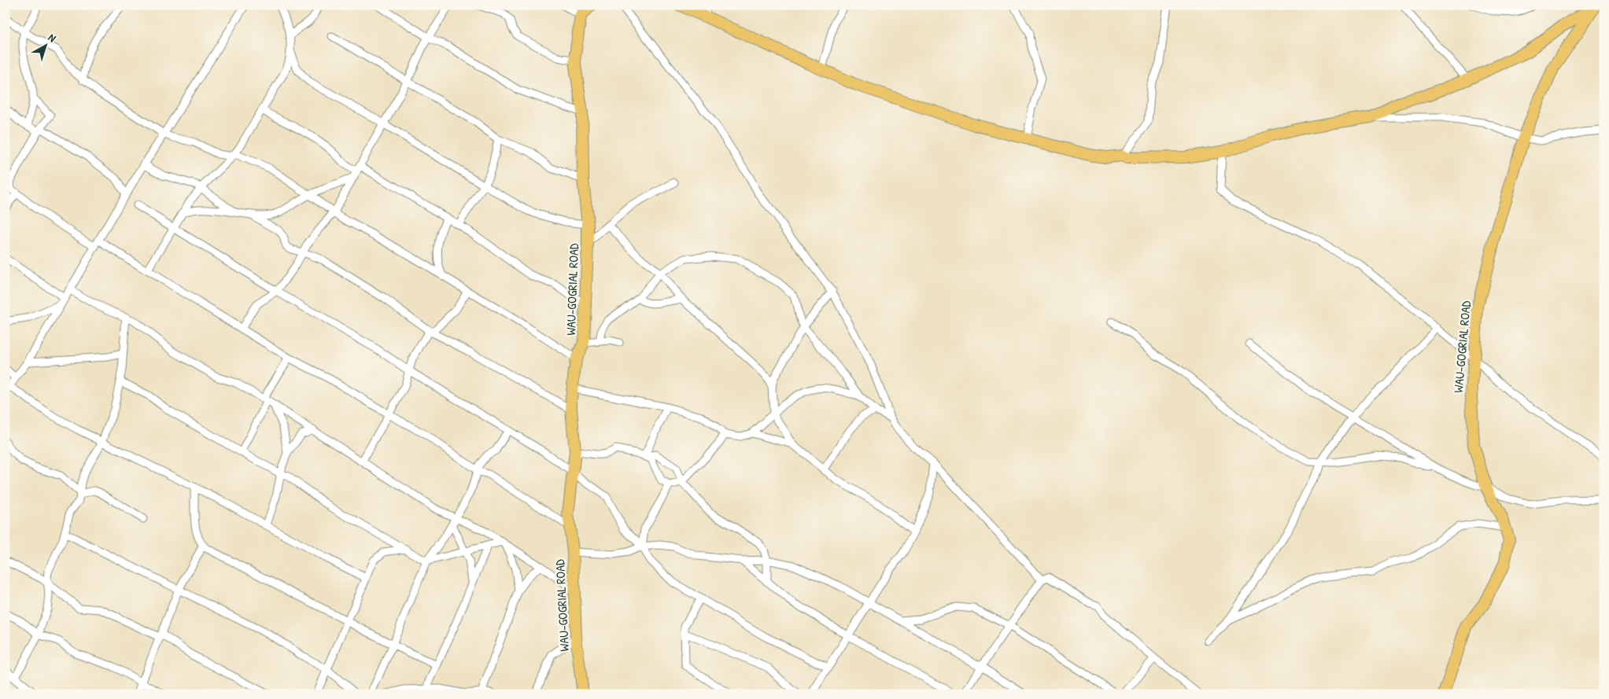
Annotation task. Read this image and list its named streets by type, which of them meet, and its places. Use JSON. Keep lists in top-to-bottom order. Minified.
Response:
{"streets":{"main road":["WAU-GOGRIAL ROAD"]},"north":"top right"}
